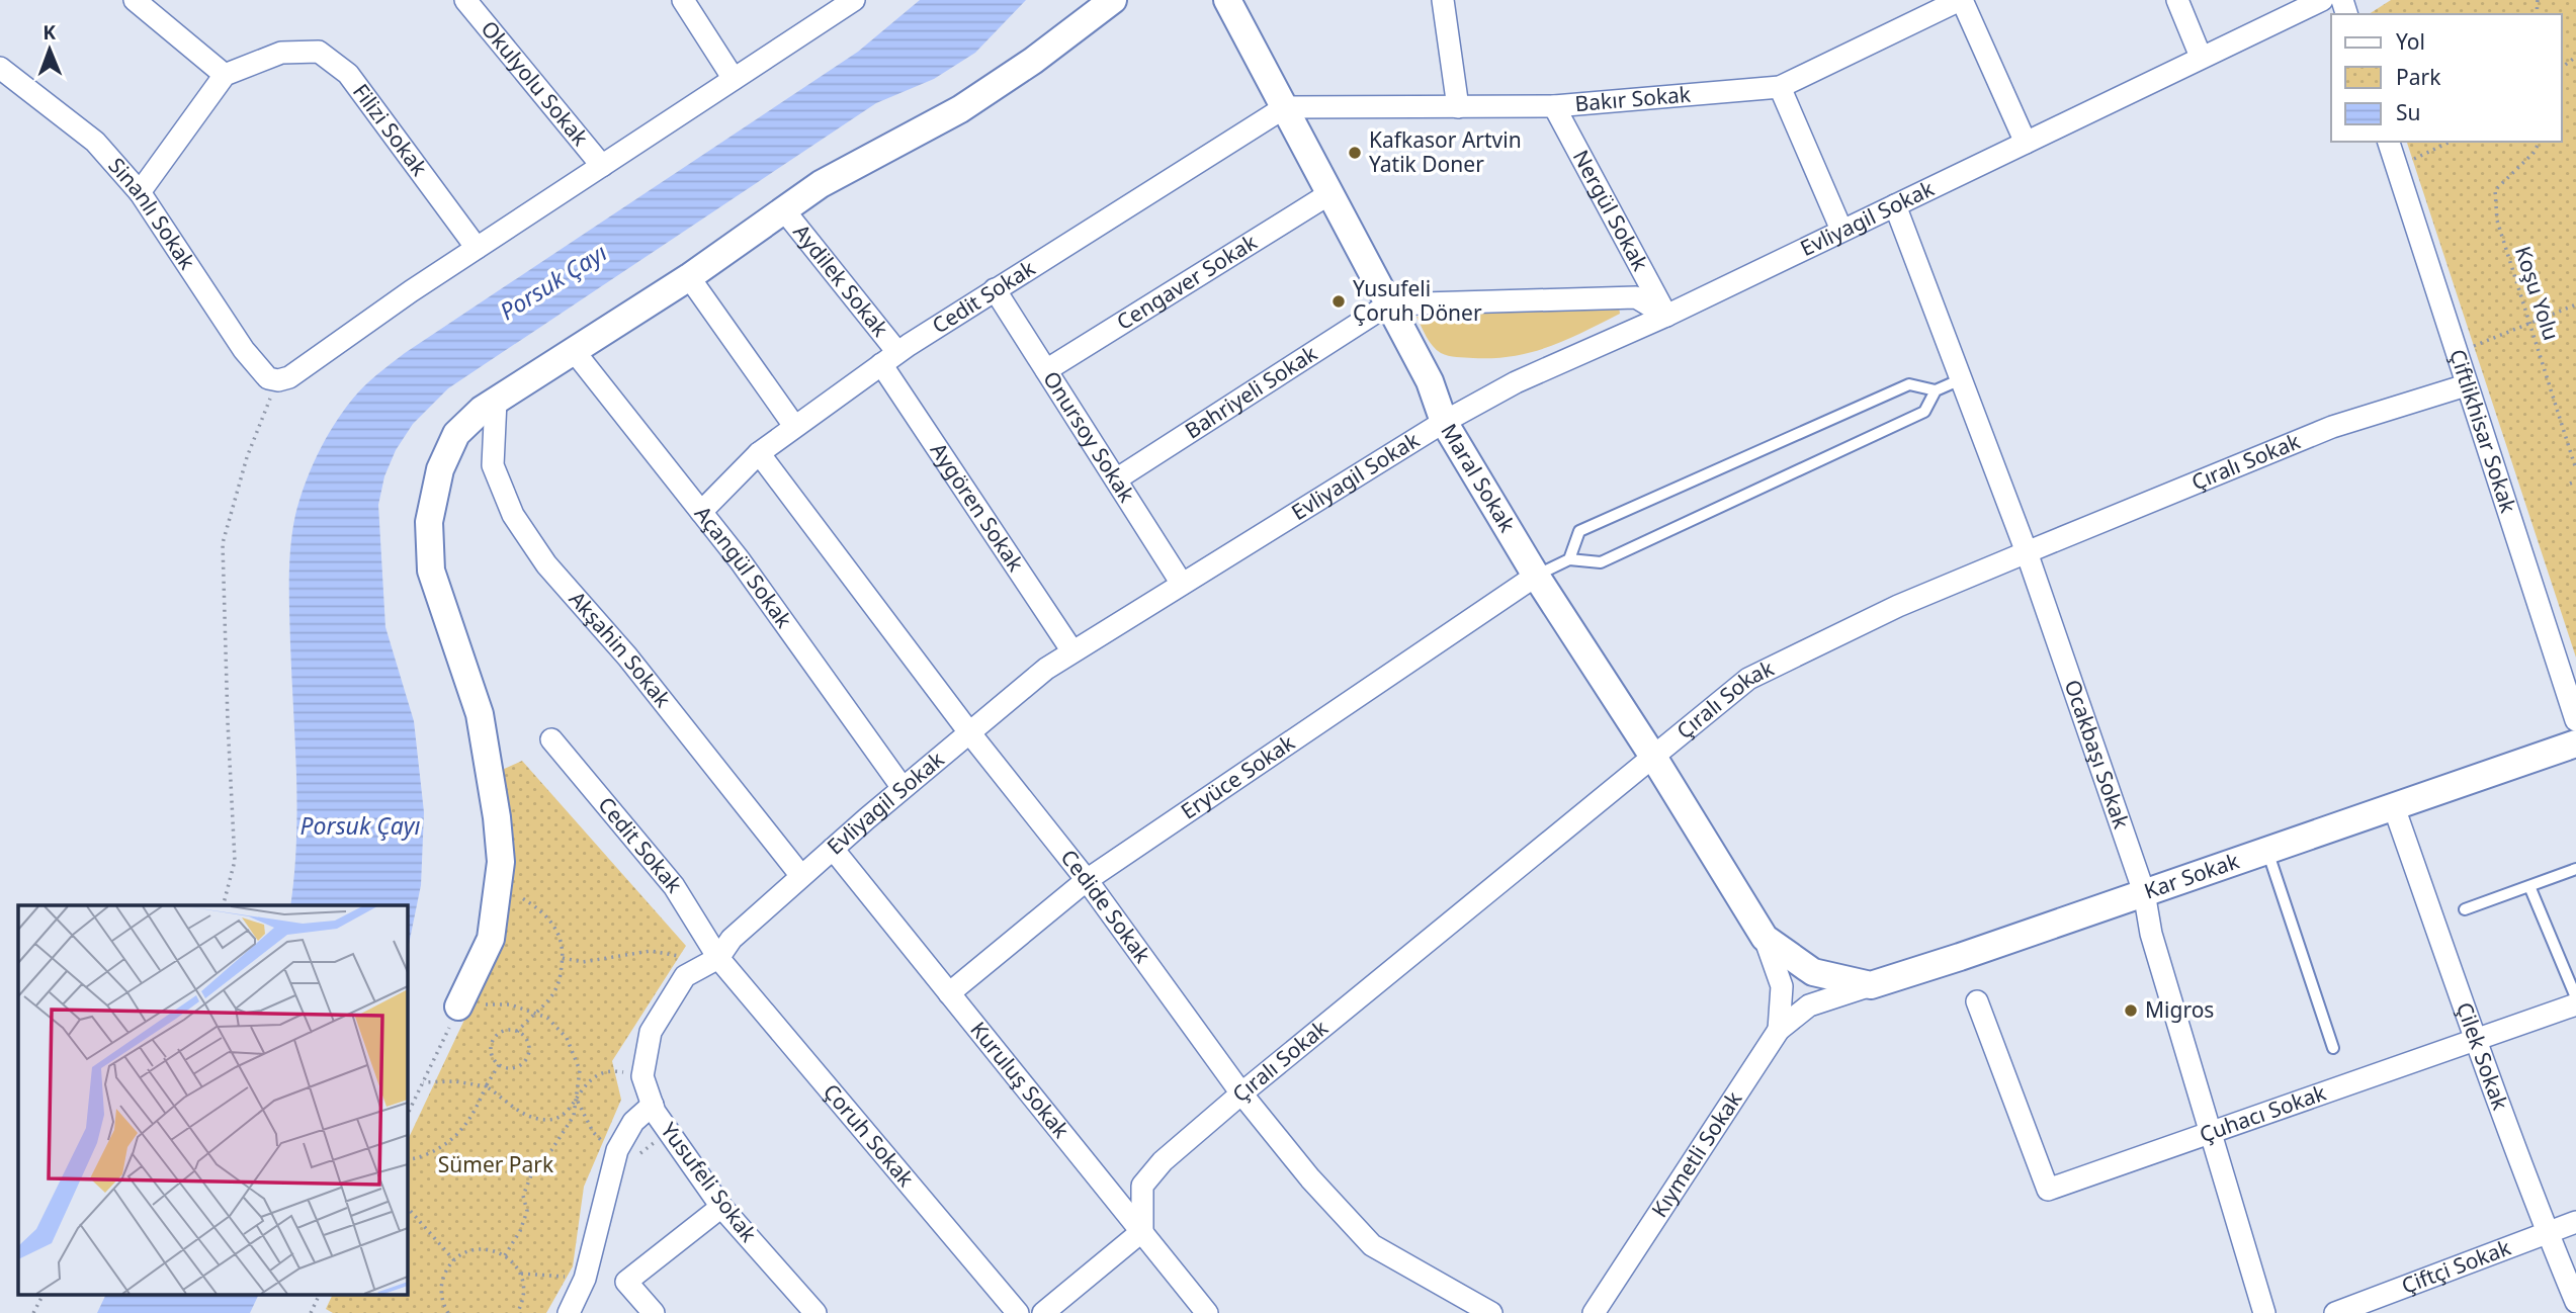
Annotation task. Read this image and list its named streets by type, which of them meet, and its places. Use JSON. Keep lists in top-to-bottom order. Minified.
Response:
{"streets":{"street":["Okulyolu Sokak","Bakır Sokak","Filizi Sokak","Nergül Sokak","Sinanlı Sokak","Evliyagil Sokak","Aydilek Sokak","Cengaver Sokak","Cedit Sokak","Bahriyeli Sokak","Çiftlikhisar Sokak","Onursoy Sokak","Çıralı Sokak","Maral Sokak","Aygören Sokak","Açangül Sokak","Akşahin Sokak","Ocakbaşı Sokak","Eryüce Sokak","Kar Sokak","Cedide Sokak","Çilek Sokak","Kuruluş Sokak","Çuhacı Sokak","Çoruh Sokak","Kıymetli Sokak","Yusufeli Sokak","Çiftçi Sokak"],"path":["Koşu Yolu"]},"crossings":[["Bakır Sokak","Nergül Sokak"],["Bakır Sokak","Cedit Sokak"],["Bakır Sokak","Maral Sokak"],["Nergül Sokak","Evliyagil Sokak"],["Evliyagil Sokak","Cedit Sokak"],["Evliyagil Sokak","Onursoy Sokak"],["Evliyagil Sokak","Maral Sokak"],["Evliyagil Sokak","Aygören Sokak"],["Evliyagil Sokak","Açangül Sokak"],["Evliyagil Sokak","Akşahin Sokak"],["Evliyagil Sokak","Ocakbaşı Sokak"],["Evliyagil Sokak","Cedide Sokak"],["Evliyagil Sokak","Kuruluş Sokak"],["Evliyagil Sokak","Çoruh Sokak"],["Evliyagil Sokak","Yusufeli Sokak"],["Aydilek Sokak","Cedit Sokak"],["Aydilek Sokak","Aygören Sokak"],["Cengaver Sokak","Onursoy Sokak"],["Cengaver Sokak","Maral Sokak"],["Cedit Sokak","Onursoy Sokak"],["Cedit Sokak","Maral Sokak"],["Cedit Sokak","Aygören Sokak"],["Cedit Sokak","Açangül Sokak"],["Cedit Sokak","Cedide Sokak"],["Cedit Sokak","Çoruh Sokak"],["Bahriyeli Sokak","Onursoy Sokak"],["Bahriyeli Sokak","Maral Sokak"],["Çiftlikhisar Sokak","Çıralı Sokak"],["Çıralı Sokak","Maral Sokak"],["Çıralı Sokak","Ocakbaşı Sokak"],["Çıralı Sokak","Cedide Sokak"],["Çıralı Sokak","Kuruluş Sokak"],["Maral Sokak","Eryüce Sokak"],["Ocakbaşı Sokak","Kar Sokak"],["Ocakbaşı Sokak","Çuhacı Sokak"],["Eryüce Sokak","Cedide Sokak"],["Eryüce Sokak","Kuruluş Sokak"],["Kar Sokak","Çilek Sokak"],["Kar Sokak","Kıymetli Sokak"],["Çilek Sokak","Çuhacı Sokak"],["Çilek Sokak","Çiftçi Sokak"]],"water":["Porsuk Çayı"],"parks":["Sümer Park"],"places":["Kafkasor Artvin Yatik Doner","Yusufeli Çoruh Döner","Migros"],"legend":["Yol","Park","Su"],"north":"top"}
